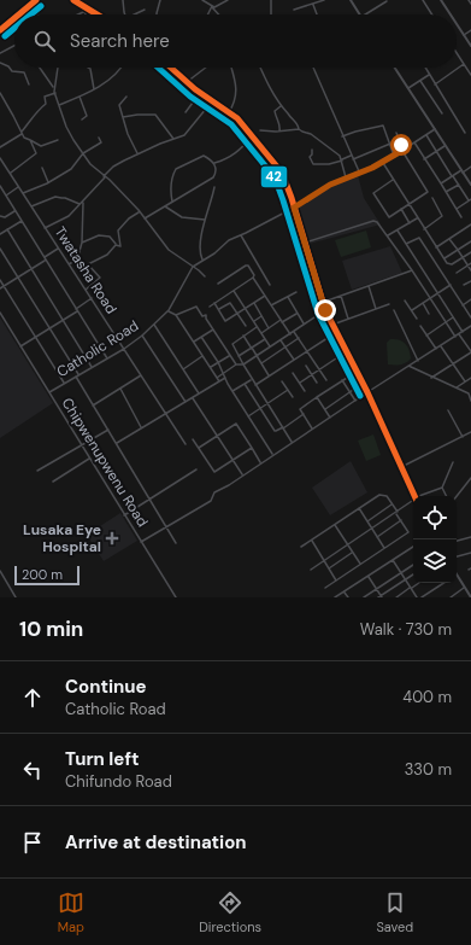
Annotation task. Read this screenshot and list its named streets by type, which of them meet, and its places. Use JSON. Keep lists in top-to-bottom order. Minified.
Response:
{"streets":{"street":["Twatasha Road","Catholic Road","Chipwenupwenu Road"]},"crossings":[["Twatasha Road","Catholic Road"],["Catholic Road","Chipwenupwenu Road"]],"places":{"health":["Lusaka Eye Hospital"]},"lines":["transit line 42"],"scale_bar":"200 m","page":{"search":"Search here","scale":"200 m","heading":["10 min","Walk · 730 m"],"list":[["Continue","Catholic Road","400 m"],["Turn left","Chifundo Road","330 m"],"Arrive at destination"],"nav":["Map","Directions","Saved"]}}
